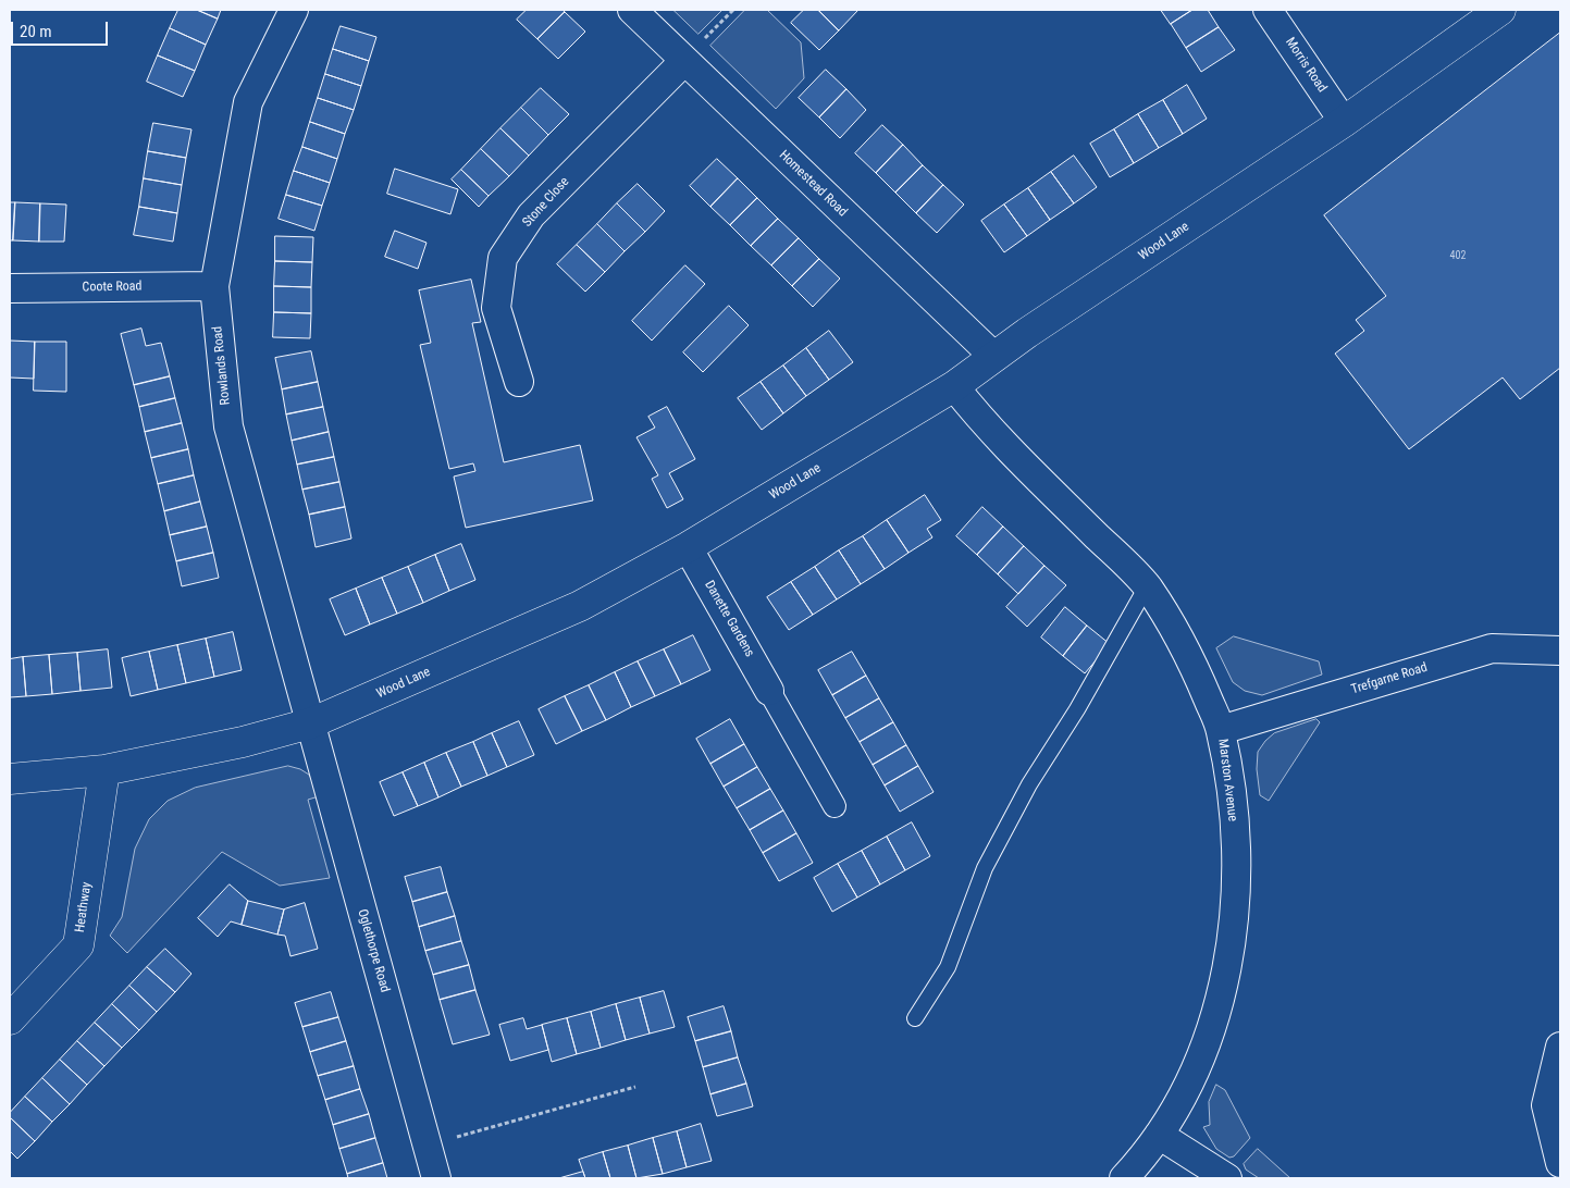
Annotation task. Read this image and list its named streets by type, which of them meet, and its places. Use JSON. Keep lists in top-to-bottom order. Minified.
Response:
{"streets":{"main road":["Wood Lane","Heathway"],"street":["Morris Road","Homestead Road","Stone Close","Coote Road","Rowlands Road","Danette Gardens","Trefgarne Road","Marston Avenue","Oglethorpe Road"]},"crossings":[["Morris Road","Wood Lane"],["Homestead Road","Stone Close"],["Homestead Road","Wood Lane"],["Wood Lane","Rowlands Road"],["Wood Lane","Danette Gardens"],["Wood Lane","Marston Avenue"],["Wood Lane","Heathway"],["Wood Lane","Oglethorpe Road"],["Coote Road","Rowlands Road"],["Rowlands Road","Oglethorpe Road"],["Trefgarne Road","Marston Avenue"]],"house_numbers":["402"],"scale_bar":"20 m"}
